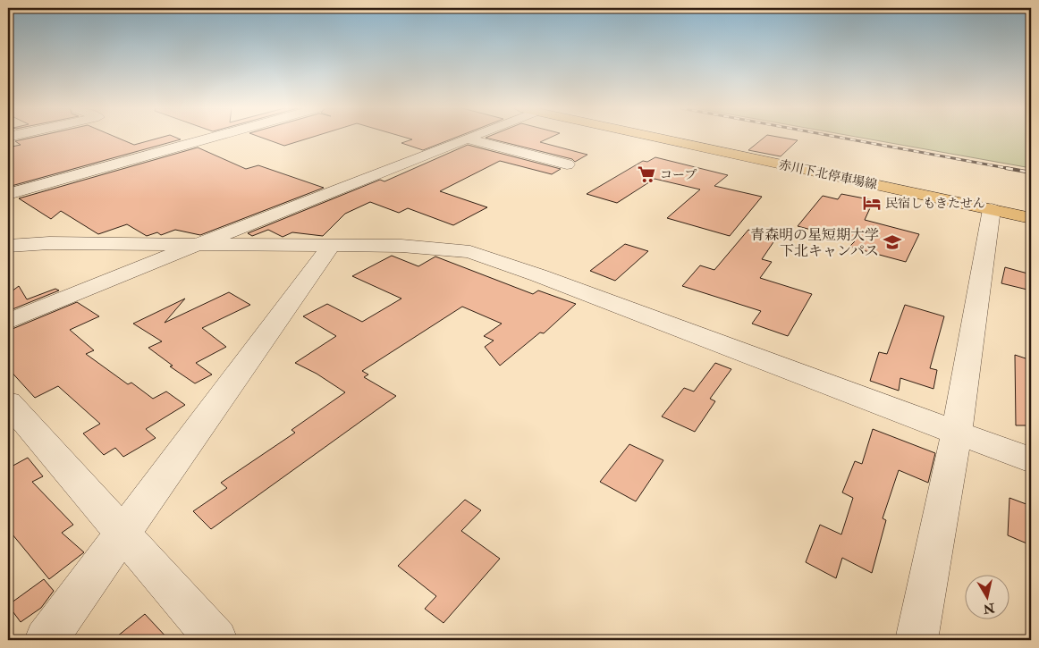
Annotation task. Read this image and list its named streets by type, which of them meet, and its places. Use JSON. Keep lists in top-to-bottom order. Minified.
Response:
{"streets":{"main road":["赤川下北停車場線"]},"places":{"supermarket":["コープ"],"hotel":["民宿しもきたせん"],"school or university":["青森明の星短期大学 下北キャンパス"]},"north":"bottom"}
